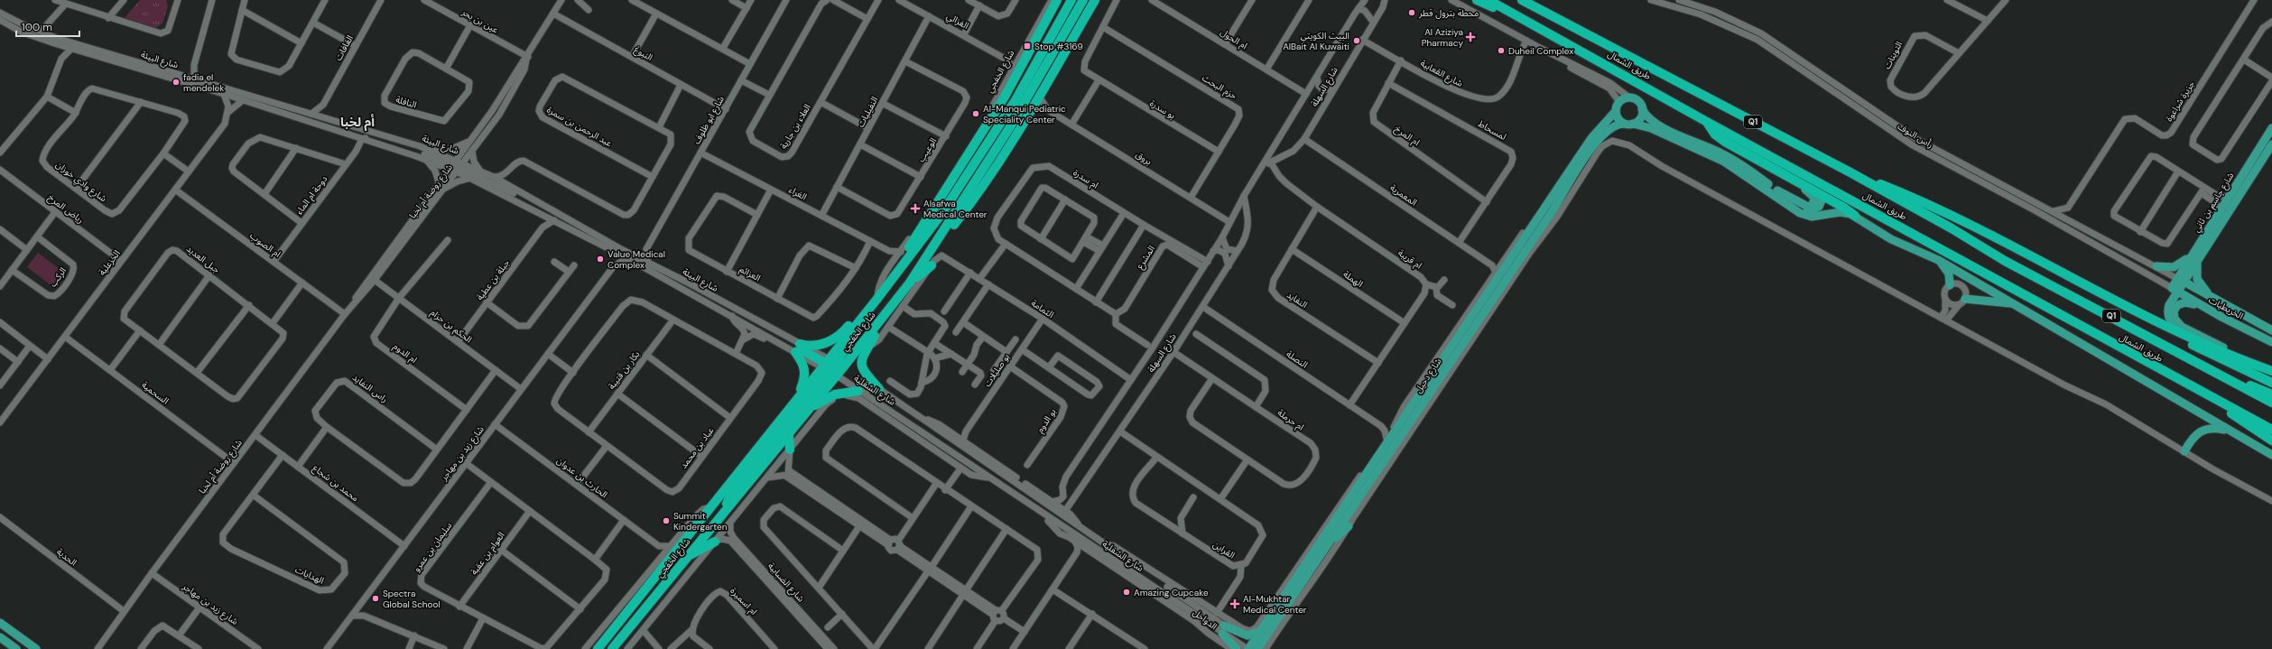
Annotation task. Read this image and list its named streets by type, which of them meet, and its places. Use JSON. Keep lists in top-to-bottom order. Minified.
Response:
{"streets":{"highway":["طريق الشمال","شارع الخفجي","Q1"],"main road":["شارع جاسم بن ثاني","الخريطيات","شارع دحيل"],"street":["عين بن بحر","الغزالي","ام الحول","الغافات","النبوغ","التوينات","شارع البيئة","شارع القعابية","حزم البحث","شارع السهلة","جزيرة شراعوة","النافلة","بو سدرة","النفيليات","شارع ابو ظلوف","عبد الرحمن بن سمرة","العلاء بن جارية","لمسحاط","ام المرخ","رأس النوف","الوعيب","بروق","ام سدرة","شارع وادي خوزان","شارع روضة أم لخبا","الغراء","دوحة ام الماء","المعمرية","رياض المرخ","ام الصوب","المشرع","جبل العديد","ام قريبة","الخزعلية","العزائم","الركب","الهملة","جبلة بن عطية","النفايد","الثمامة","الحكم بن حزام","ام الدوم","النصلة","بكار بن قتيبة","بو صليلات","راس النفايد","شارع الشفلية","السحمية","ام حرملة","بو الدوم","عباد بن محمد","شارع زيد بن مهاجر","الحارث بن عدوان","محمد بن شجاع","سليمان بن عمرو","القراين","العوام بن عقبة","الحدية","الهدايات","شارع الضبابية","ام اسميرة","الدواخل"]},"crossings":[["عين بن بحر","شارع روضة أم لخبا"],["الغزالي","النفيليات"],["ام الحول","شارع السهلة"],["الغافات","شارع البيئة"],["النبوغ","شارع ابو ظلوف"],["النبوغ","شارع روضة أم لخبا"],["شارع البيئة","عبد الرحمن بن سمرة"],["شارع البيئة","شارع روضة أم لخبا"],["شارع البيئة","دوحة ام الماء"],["شارع البيئة","الخزعلية"],["شارع البيئة","جبلة بن عطية"],["شارع البيئة","شارع زيد بن مهاجر"],["شارع الخفجي","الغراء"],["شارع الخفجي","الثمامة"],["شارع الخفجي","شارع الشفلية"],["شارع القعابية","شارع السهلة"],["شارع القعابية","ام المرخ"],["حزم البحث","بو سدرة"],["حزم البحث","بروق"],["شارع السهلة","بروق"],["شارع السهلة","ام سدرة"],["شارع السهلة","المعمرية"],["شارع السهلة","المشرع"],["شارع السهلة","ام قريبة"],["شارع السهلة","الثمامة"],["شارع السهلة","النصلة"],["شارع السهلة","ام حرملة"],["شارع السهلة","القراين"],["النفيليات","العلاء بن جارية"],["النفيليات","الوعيب"],["النفيليات","الغراء"],["شارع ابو ظلوف","الغراء"],["لمسحاط","ام المرخ"],["لمسحاط","المعمرية"],["رأس النوف","شارع جاسم بن ثاني"],["رأس النوف","الخريطيات"],["ام سدرة","المشرع"],["شارع روضة أم لخبا","ام الصوب"],["شارع روضة أم لخبا","الحكم بن حزام"],["شارع روضة أم لخبا","السحمية"],["شارع روضة أم لخبا","شارع زيد بن مهاجر"],["شارع روضة أم لخبا","محمد بن شجاع"],["شارع روضة أم لخبا","الحدية"],["الغراء","العزائم"],["دوحة ام الماء","ام الصوب"],["المعمرية","شارع دحيل"],["شارع جاسم بن ثاني","الخريطيات"],["رياض المرخ","الخزعلية"],["ام الصوب","الخزعلية"],["ام قريبة","النفايد"],["الخزعلية","السحمية"],["الهملة","النفايد"],["جبلة بن عطية","الحكم بن حزام"],["الثمامة","بو صليلات"],["الحكم بن حزام","ام الدوم"],["الحكم بن حزام","راس النفايد"],["الحكم بن حزام","شارع زيد بن مهاجر"],["ام الدوم","راس النفايد"],["بكار بن قتيبة","عباد بن محمد"],["بو صليلات","شارع الشفلية"],["بو صليلات","بو الدوم"],["شارع دحيل","شارع الشفلية"],["شارع الشفلية","الدواخل"],["شارع زيد بن مهاجر","الحارث بن عدوان"],["شارع زيد بن مهاجر","محمد بن شجاع"],["شارع زيد بن مهاجر","سليمان بن عمرو"],["محمد بن شجاع","الهدايات"],["سليمان بن عمرو","العوام بن عقبة"]],"districts":["أم لخبا"],"places":{"other":["محطة بترول قطر","البيت الكويتي AlBait Al Kuwaiti","Duheil Complex","fadia el mendelek","Al-Manqui Pediatric Speciality Center","Value Medical Complex","Summit Kindergarten","Amazing Cupcake","Spectra Global School"],"health":["Al Aziziya Pharmacy","Alsafwa Medical Center","Al-Mukhtar Medical Center"],"transit":["Stop #3169"]},"scale_bar":"100 m"}
